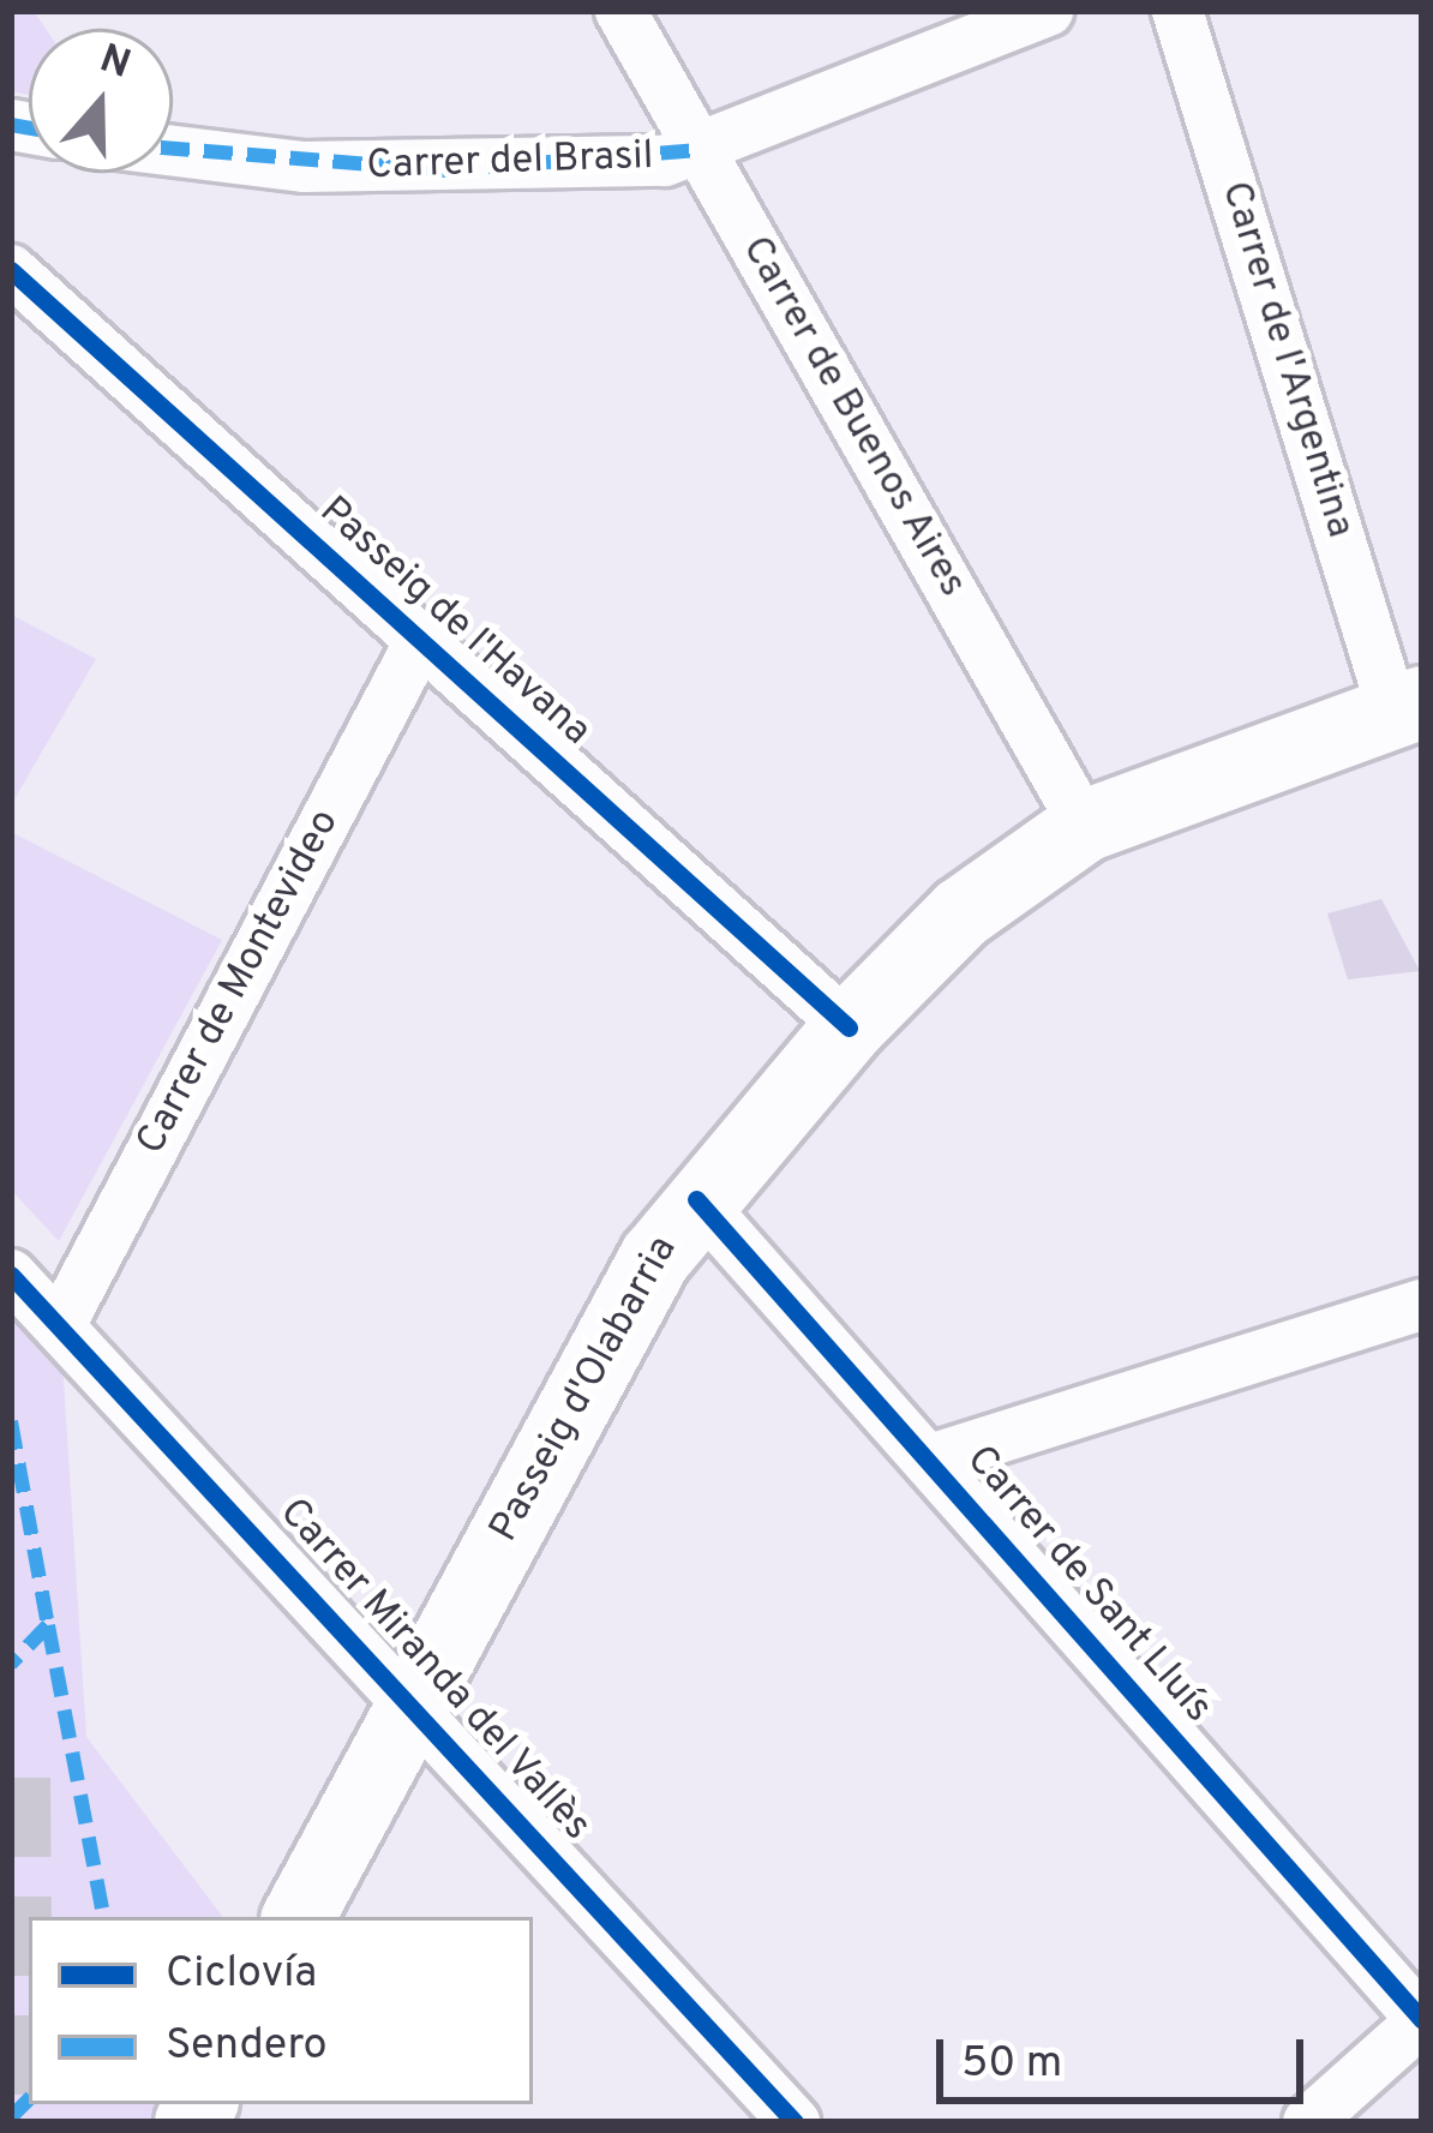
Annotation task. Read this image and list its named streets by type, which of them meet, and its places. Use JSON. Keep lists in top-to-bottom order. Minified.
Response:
{"streets":{"main road":["Passeig d'Olabarria"],"street":["Carrer del Brasil","Carrer de l'Argentina","Carrer de Buenos Aires","Passeig de l'Havana","Carrer de Montevideo","Carrer de Sant Lluís","Carrer Miranda del Vallès"]},"crossings":[["Carrer del Brasil","Carrer de Buenos Aires"],["Carrer de l'Argentina","Passeig d'Olabarria"],["Carrer de Buenos Aires","Passeig d'Olabarria"],["Passeig de l'Havana","Carrer de Montevideo"],["Passeig de l'Havana","Passeig d'Olabarria"],["Carrer de Montevideo","Carrer Miranda del Vallès"],["Passeig d'Olabarria","Carrer de Sant Lluís"],["Passeig d'Olabarria","Carrer Miranda del Vallès"]],"legend":["Ciclovía","Sendero"],"scale_bar":"50 m","north":"top"}
